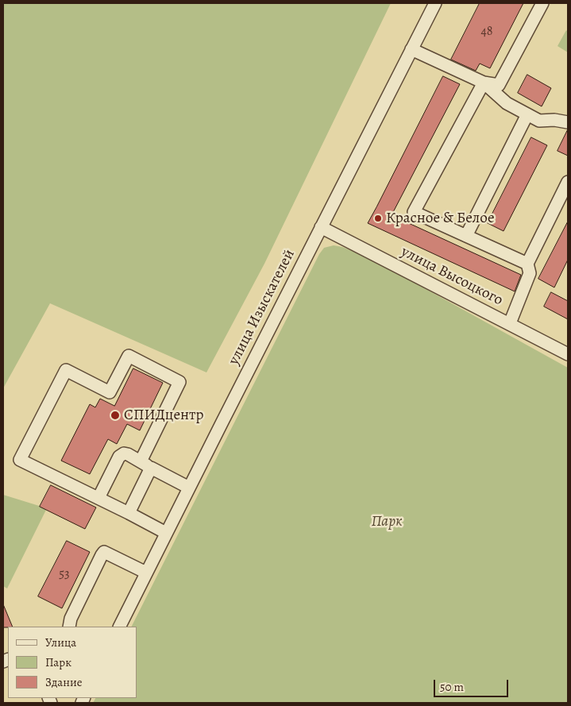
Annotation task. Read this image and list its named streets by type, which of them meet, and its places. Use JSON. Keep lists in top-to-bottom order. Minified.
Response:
{"streets":{"street":["улица Высоцкого","улица Изыскателей"]},"crossings":[["улица Высоцкого","улица Изыскателей"]],"parks":["Парк"],"places":["Красное & Белое","СПИДцентр"],"house_numbers":["48","53"],"legend":["Улица","Парк","Здание"],"scale_bar":"50 m"}
